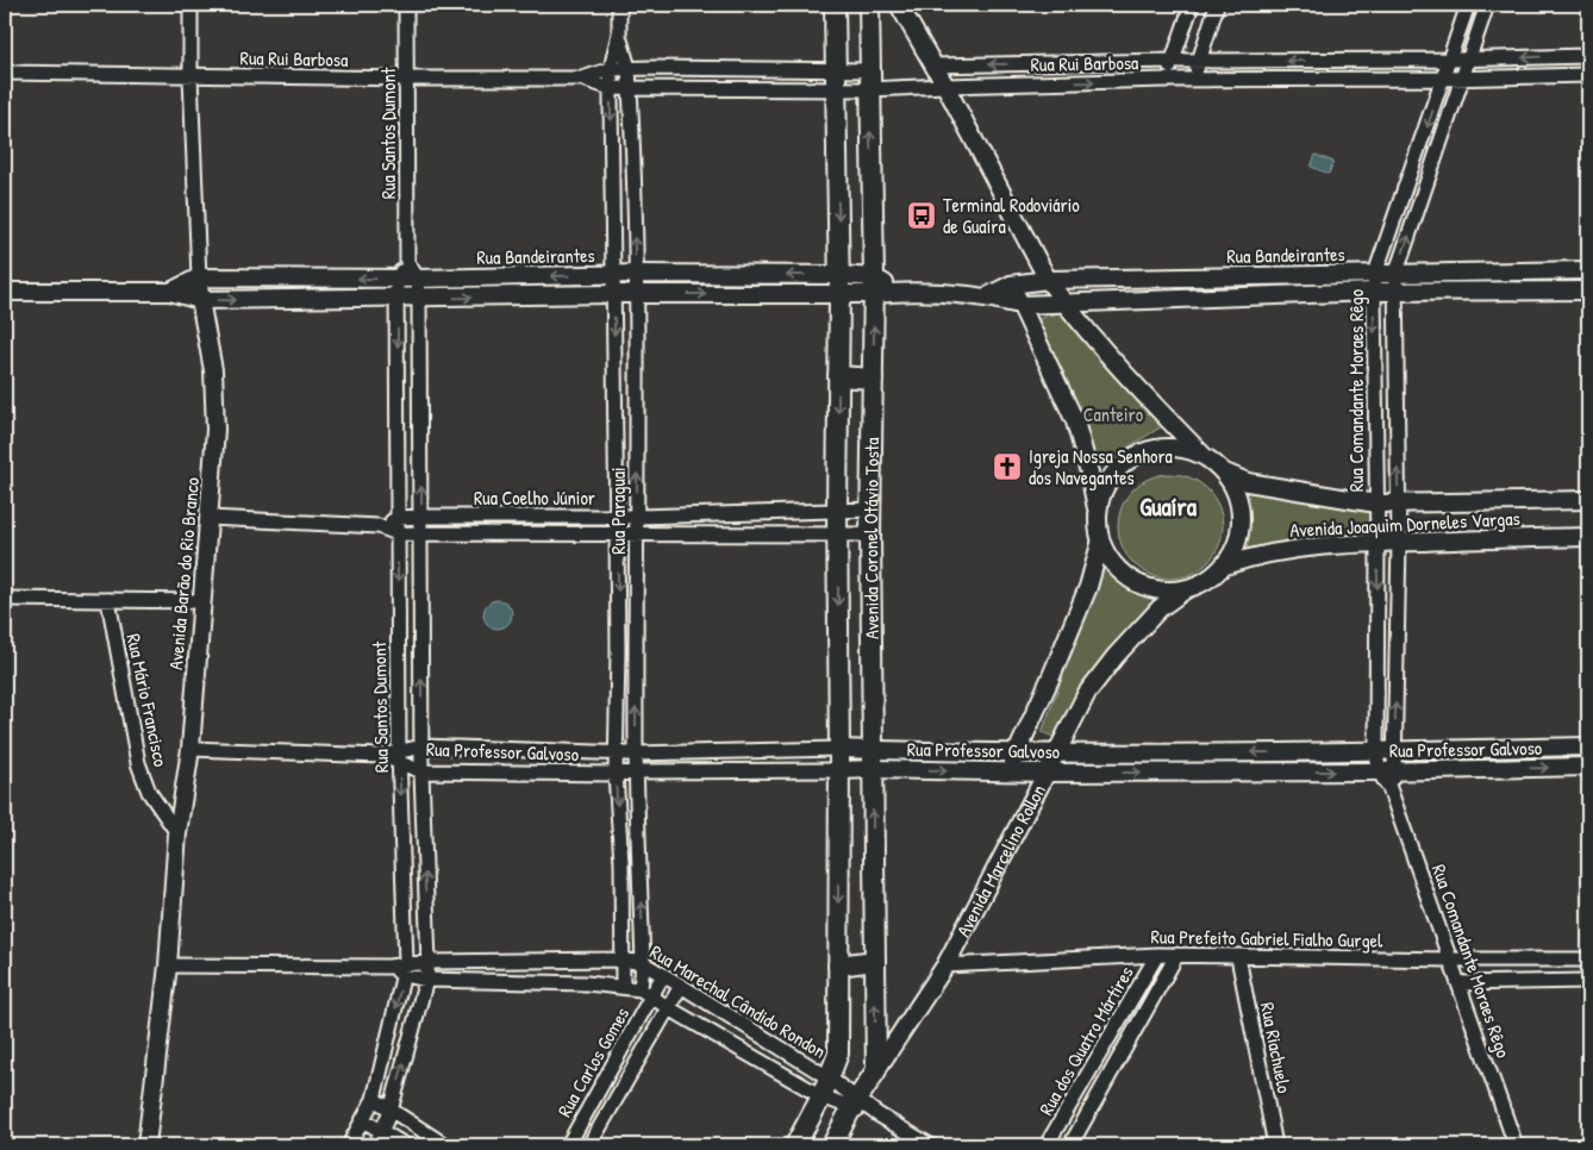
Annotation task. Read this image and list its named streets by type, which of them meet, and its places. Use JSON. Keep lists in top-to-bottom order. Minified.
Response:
{"streets":{"main road":["Avenida Coronel Otávio Tosta","Avenida Marcelino Rollon"],"street":["Rua Rui Barbosa","Rua Santos Dumont","Rua Bandeirantes","Rua Comandante Moraes Rêgo","Rua Coelho Júnior","Rua Paraguai","Avenida Joaquim Dorneles Vargas","Avenida Barão do Rio Branco","Rua Mário Francisco","Rua Professor Galvoso","Rua Prefeito Gabriel Fialho Gurgel","Rua Marechal Cândido Rondon","Rua dos Quatro Mártires","Rua Riachuelo","Rua Carlos Gomes"]},"crossings":[["Rua Rui Barbosa","Rua Santos Dumont"],["Rua Rui Barbosa","Rua Comandante Moraes Rêgo"],["Rua Rui Barbosa","Rua Paraguai"],["Rua Rui Barbosa","Avenida Coronel Otávio Tosta"],["Rua Rui Barbosa","Avenida Barão do Rio Branco"],["Rua Santos Dumont","Rua Bandeirantes"],["Rua Santos Dumont","Rua Coelho Júnior"],["Rua Santos Dumont","Rua Professor Galvoso"],["Rua Santos Dumont","Rua Marechal Cândido Rondon"],["Rua Bandeirantes","Rua Comandante Moraes Rêgo"],["Rua Bandeirantes","Rua Paraguai"],["Rua Bandeirantes","Avenida Coronel Otávio Tosta"],["Rua Bandeirantes","Avenida Barão do Rio Branco"],["Rua Comandante Moraes Rêgo","Avenida Joaquim Dorneles Vargas"],["Rua Comandante Moraes Rêgo","Rua Professor Galvoso"],["Rua Comandante Moraes Rêgo","Rua Prefeito Gabriel Fialho Gurgel"],["Rua Coelho Júnior","Rua Paraguai"],["Rua Coelho Júnior","Avenida Coronel Otávio Tosta"],["Rua Coelho Júnior","Avenida Barão do Rio Branco"],["Rua Paraguai","Rua Professor Galvoso"],["Rua Paraguai","Rua Marechal Cândido Rondon"],["Rua Paraguai","Rua Carlos Gomes"],["Avenida Joaquim Dorneles Vargas","Avenida Marcelino Rollon"],["Avenida Coronel Otávio Tosta","Rua Professor Galvoso"],["Avenida Coronel Otávio Tosta","Avenida Marcelino Rollon"],["Avenida Coronel Otávio Tosta","Rua Marechal Cândido Rondon"],["Avenida Barão do Rio Branco","Rua Mário Francisco"],["Avenida Barão do Rio Branco","Rua Professor Galvoso"],["Avenida Barão do Rio Branco","Rua Marechal Cândido Rondon"],["Rua Professor Galvoso","Avenida Marcelino Rollon"],["Avenida Marcelino Rollon","Rua Prefeito Gabriel Fialho Gurgel"],["Avenida Marcelino Rollon","Rua Marechal Cândido Rondon"],["Rua Prefeito Gabriel Fialho Gurgel","Rua dos Quatro Mártires"],["Rua Prefeito Gabriel Fialho Gurgel","Rua Riachuelo"],["Rua Marechal Cândido Rondon","Rua Carlos Gomes"]],"districts":["Guaíra"],"parks":["Canteiro"],"places":{"bus stop":["Terminal Rodoviário de Guaíra"],"church":["Igreja Nossa Senhora dos Navegantes"]}}
